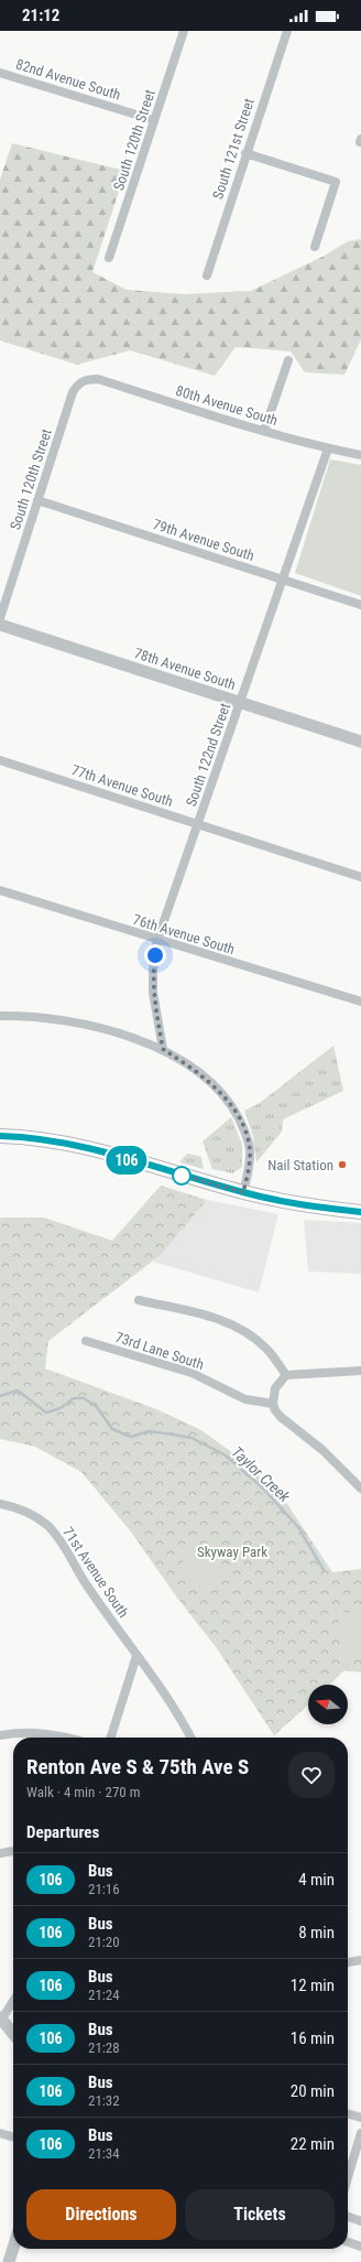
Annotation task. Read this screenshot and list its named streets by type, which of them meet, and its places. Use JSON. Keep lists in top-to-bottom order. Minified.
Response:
{"streets":{"street":["82nd Avenue South","South 120th Street","South 121st Street","80th Avenue South","79th Avenue South","78th Avenue South","South 122nd Street","77th Avenue South","76th Avenue South","73rd Lane South","71st Avenue South"]},"crossings":[["82nd Avenue South","South 120th Street"],["South 120th Street","80th Avenue South"],["South 120th Street","79th Avenue South"],["80th Avenue South","South 122nd Street"],["79th Avenue South","South 122nd Street"],["78th Avenue South","South 122nd Street"],["South 122nd Street","77th Avenue South"],["South 122nd Street","76th Avenue South"]],"water":["Taylor Creek"],"parks":["Skyway Park"],"places":["Nail Station"],"lines":["bus line 106"],"north":"left","page":{"status":"21:12","on_map":"106","heading":[["Renton Ave S & 75th Ave S","Walk · 4 min · 270 m"],"Departures"],"list":[{"mark":"106","name":"Bus","note":"21:16","value":"4 min"},{"mark":"106","name":"Bus","note":"21:20","value":"8 min"},{"mark":"106","name":"Bus","note":"21:24","value":"12 min"},{"mark":"106","name":"Bus","note":"21:28","value":"16 min"},{"mark":"106","name":"Bus","note":"21:32","value":"20 min"},{"mark":"106","name":"Bus","note":"21:34","value":"22 min"}],"buttons":["Directions","Tickets"]}}
